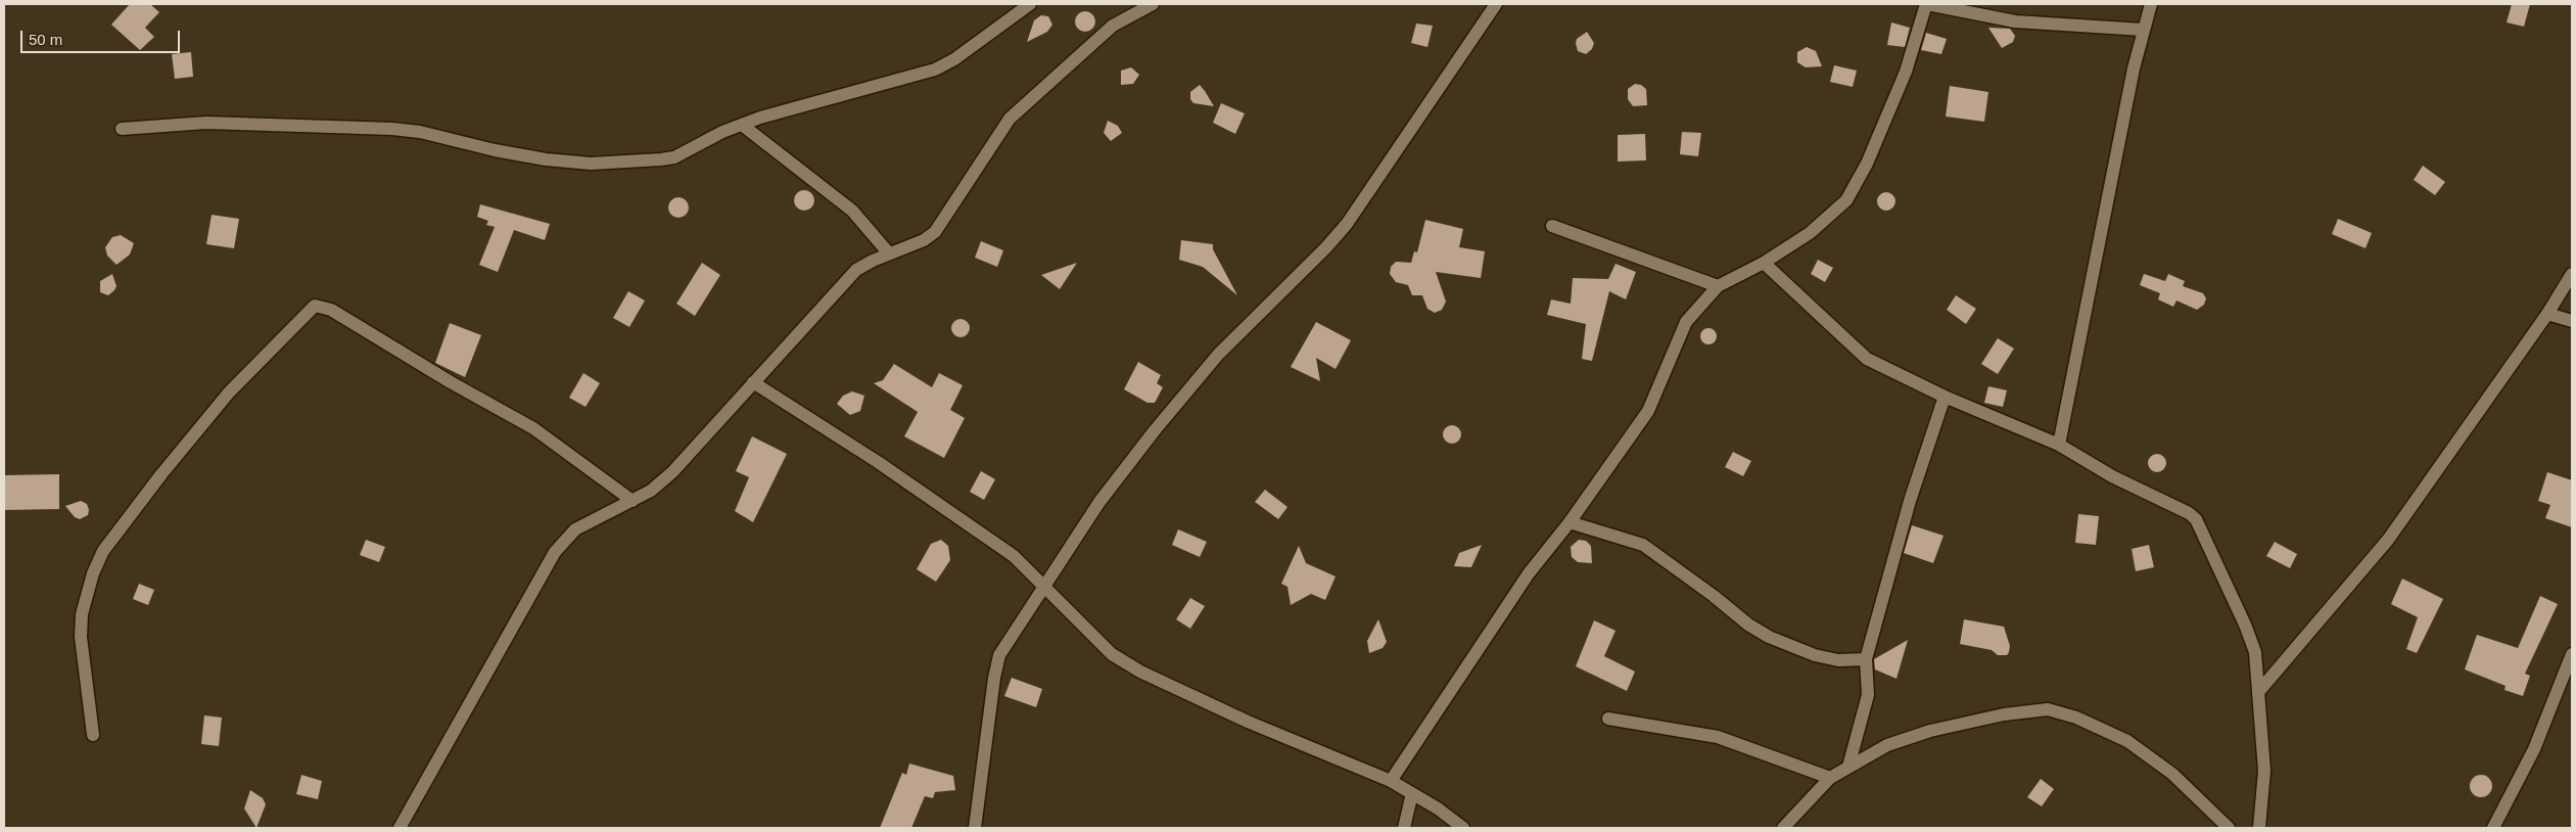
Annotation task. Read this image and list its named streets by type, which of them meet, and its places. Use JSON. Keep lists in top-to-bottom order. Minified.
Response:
{"scale_bar":"50 m"}
